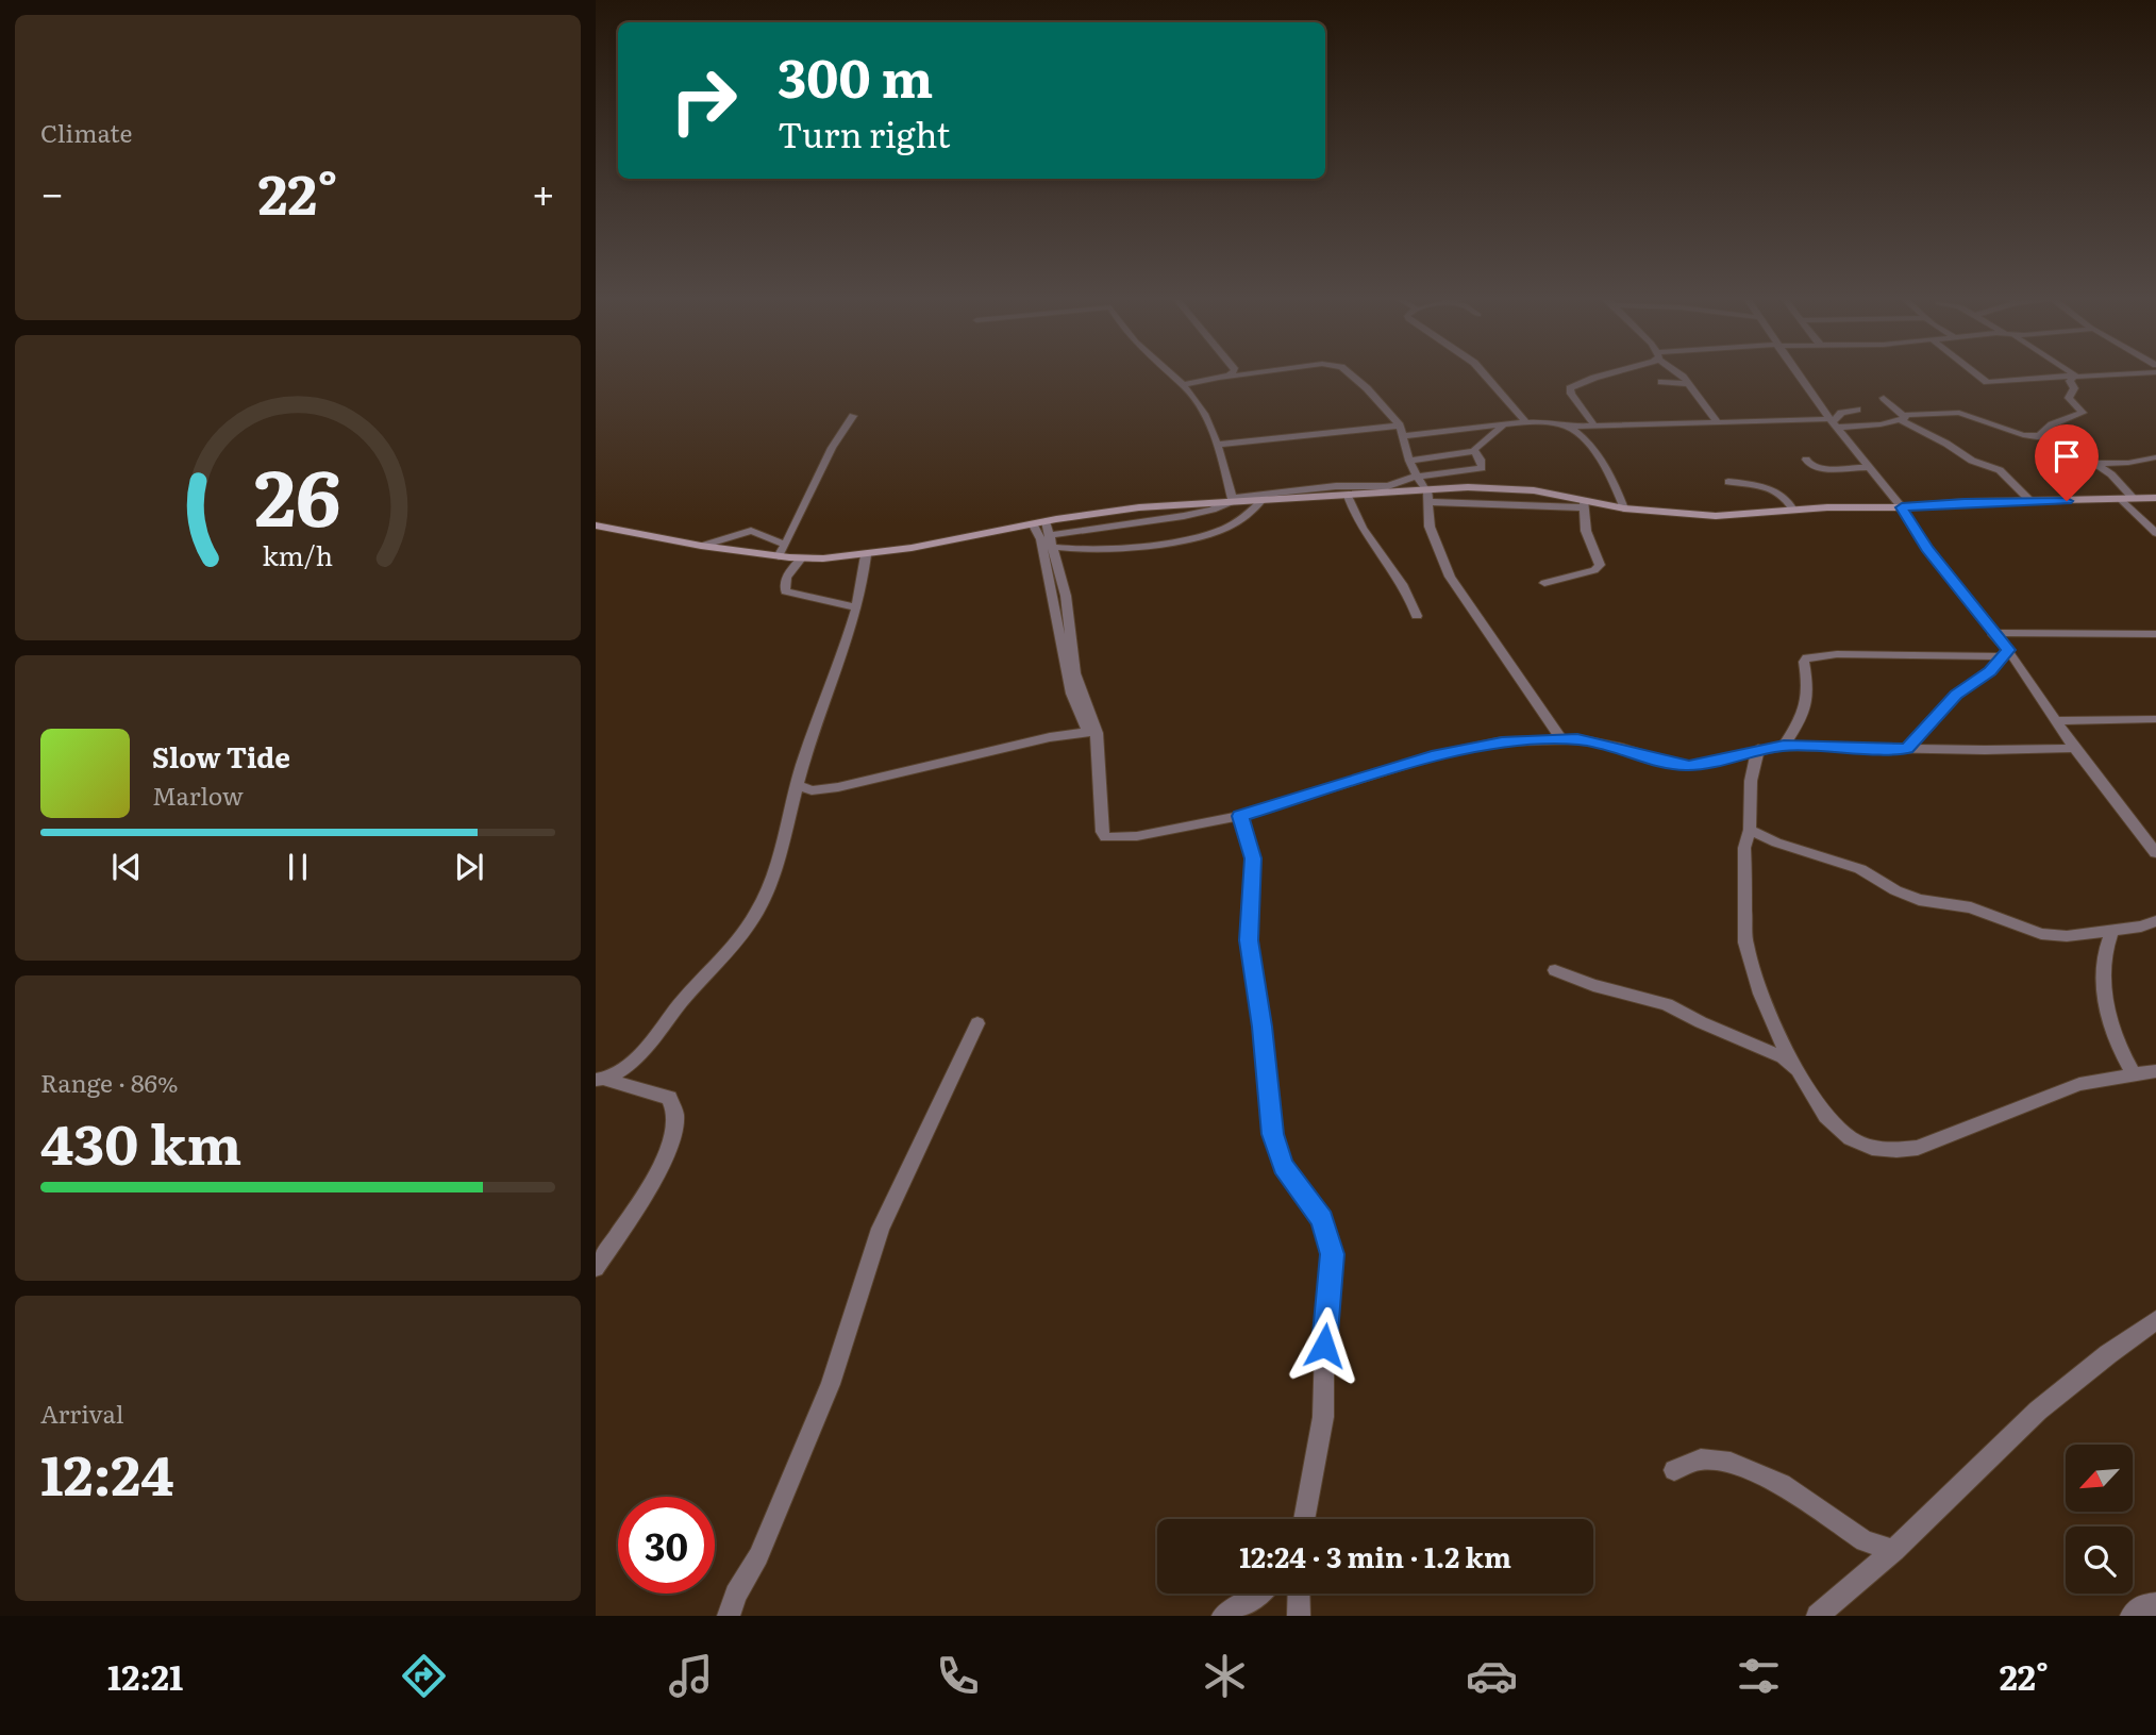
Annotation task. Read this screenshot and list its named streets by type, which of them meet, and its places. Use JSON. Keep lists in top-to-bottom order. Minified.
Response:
{"north":"bottom left","page":{"tile":["Climate",["Range · 86%","430 km"],["Arrival","12:24"]],"turn":["300 m","Turn right"],"heat":["−","22°","+"],"song":["Slow Tide","Marlow"],"limit":"30","trip":"12:24 · 3 min · 1.2 km","tabs":["12:21","22°"],"gauge":["26","km/h"]}}
